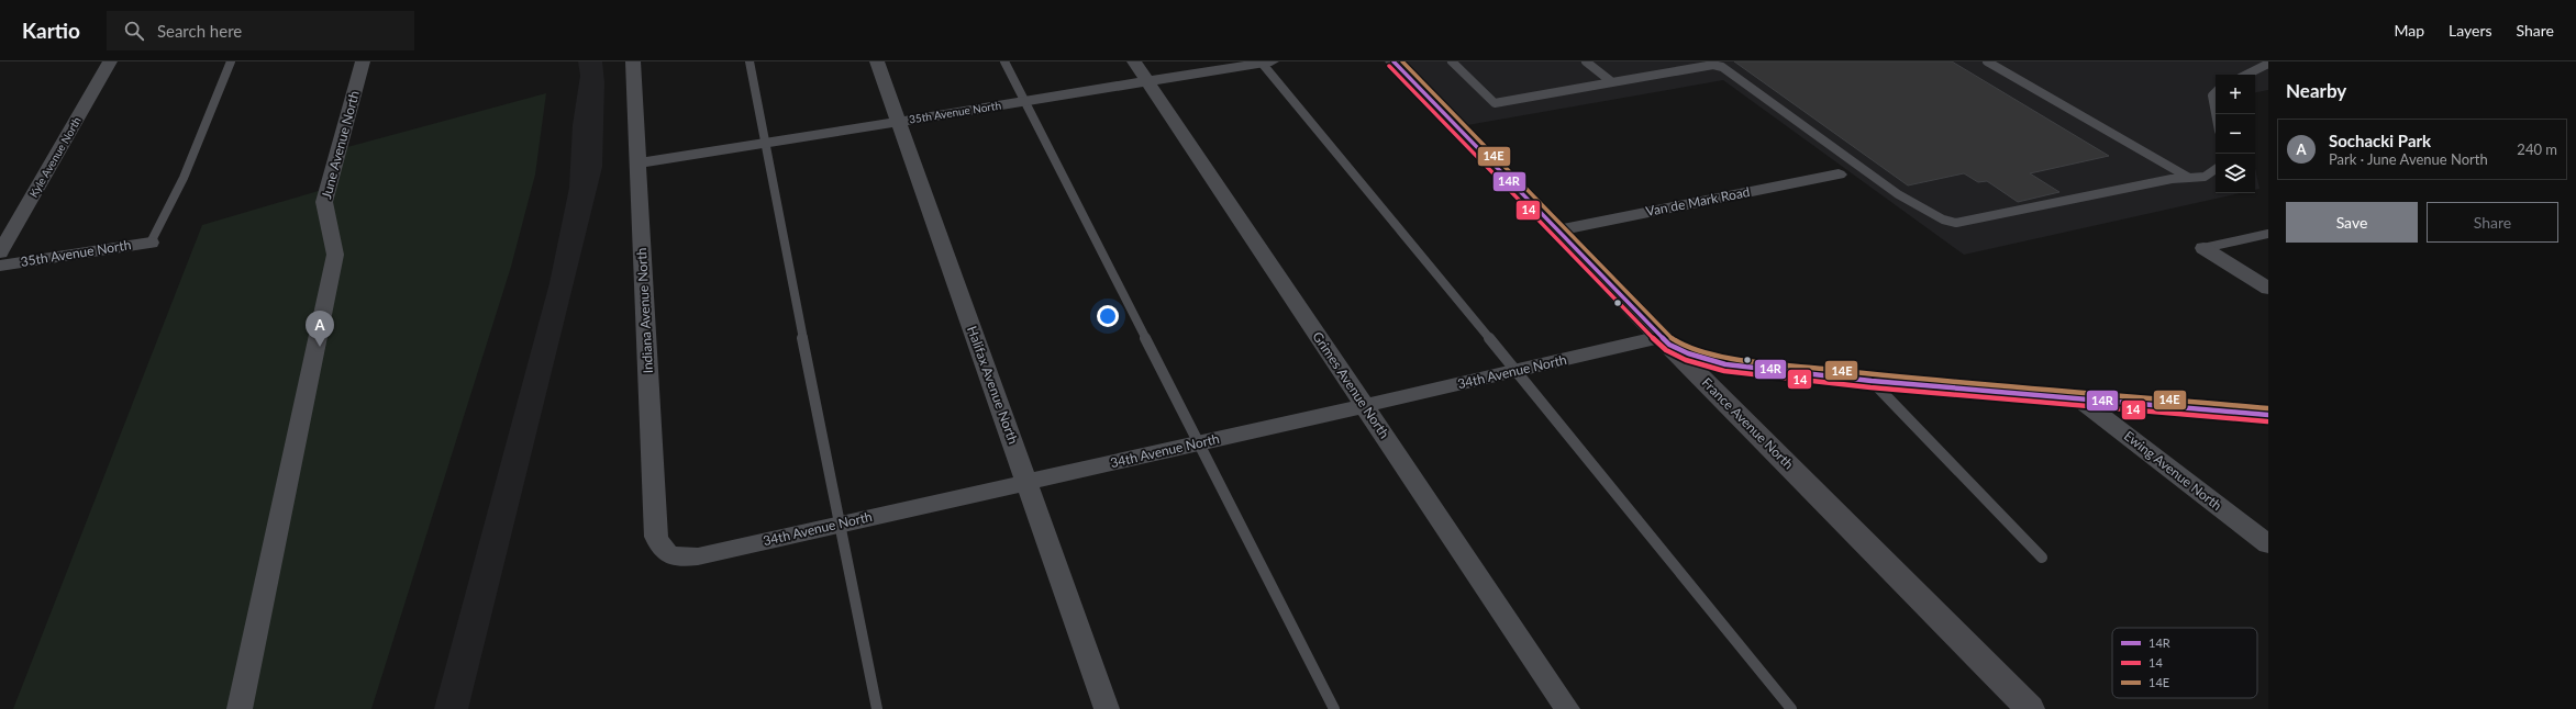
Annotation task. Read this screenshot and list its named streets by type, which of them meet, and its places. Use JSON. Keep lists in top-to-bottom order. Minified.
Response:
{"streets":{"street":["35th Avenue North","June Avenue North","Kyle Avenue North","Van de Mark Road","Indiana Avenue North","34th Avenue North","Halifax Avenue North","Grimes Avenue North","France Avenue North","Ewing Avenue North"]},"crossings":[["35th Avenue North","Indiana Avenue North"],["35th Avenue North","Halifax Avenue North"],["35th Avenue North","Grimes Avenue North"],["Van de Mark Road","France Avenue North"],["Indiana Avenue North","34th Avenue North"],["34th Avenue North","Halifax Avenue North"],["34th Avenue North","Grimes Avenue North"],["34th Avenue North","France Avenue North"]],"lines":["transit line 14R","transit line 14E","transit line 14"],"legend":["14R","14","14E"],"page":{"header":"Kartio","search":"Search here","nav":["Map","Layers","Share"],"heading":"Nearby","map_buttons":["+","−"],"list":[{"mark":"A","name":"Sochacki Park","note":"Park · June Avenue North","value":"240 m"}],"buttons":["Save","Share"],"pins":"A"}}
